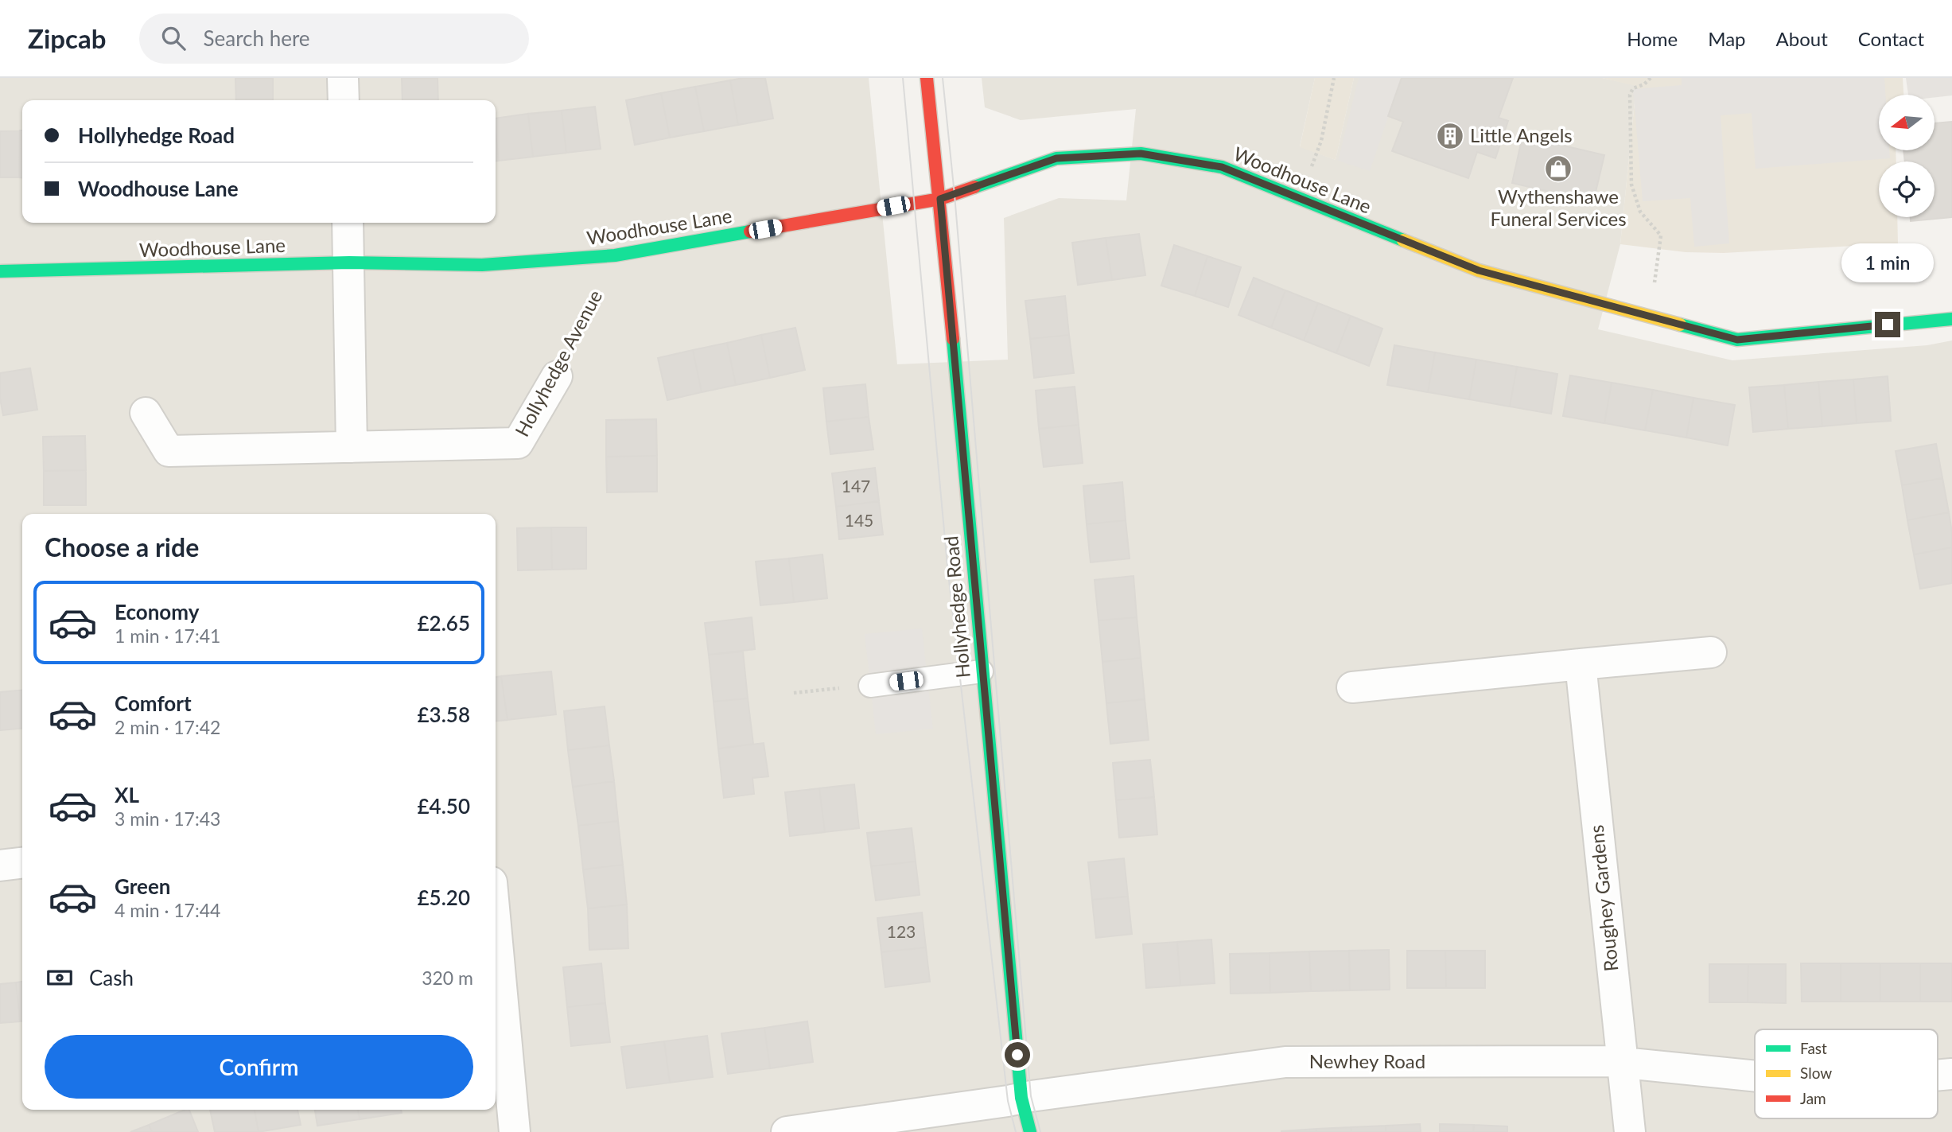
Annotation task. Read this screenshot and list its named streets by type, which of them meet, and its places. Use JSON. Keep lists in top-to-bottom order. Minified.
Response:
{"streets":{"street":["Woodhouse Lane","Hollyhedge Avenue","Hollyhedge Road","Roughey Gardens","Newhey Road"]},"crossings":[["Woodhouse Lane","Hollyhedge Avenue"],["Woodhouse Lane","Hollyhedge Road"],["Hollyhedge Road","Newhey Road"],["Roughey Gardens","Newhey Road"]],"places":{"building":["Little Angels"],"shop":["Wythenshawe Funeral Services"]},"house_numbers":["147","145","123"],"legend":["Fast","Slow","Jam"],"north":"left","page":{"header":"Zipcab","search":"Search here","nav":["Home","Map","About","Contact"],"banner":["Hollyhedge Road","Woodhouse Lane"],"bubble":"1 min","heading":"Choose a ride","list":[{"name":"Economy","note":"1 min · 17:41","value":"£2.65"},{"name":"Comfort","note":"2 min · 17:42","value":"£3.58"},{"name":"XL","note":"3 min · 17:43","value":"£4.50"},{"name":"Green","note":"4 min · 17:44","value":"£5.20"}],"pay":["Cash","320 m"],"buttons":"Confirm"}}
